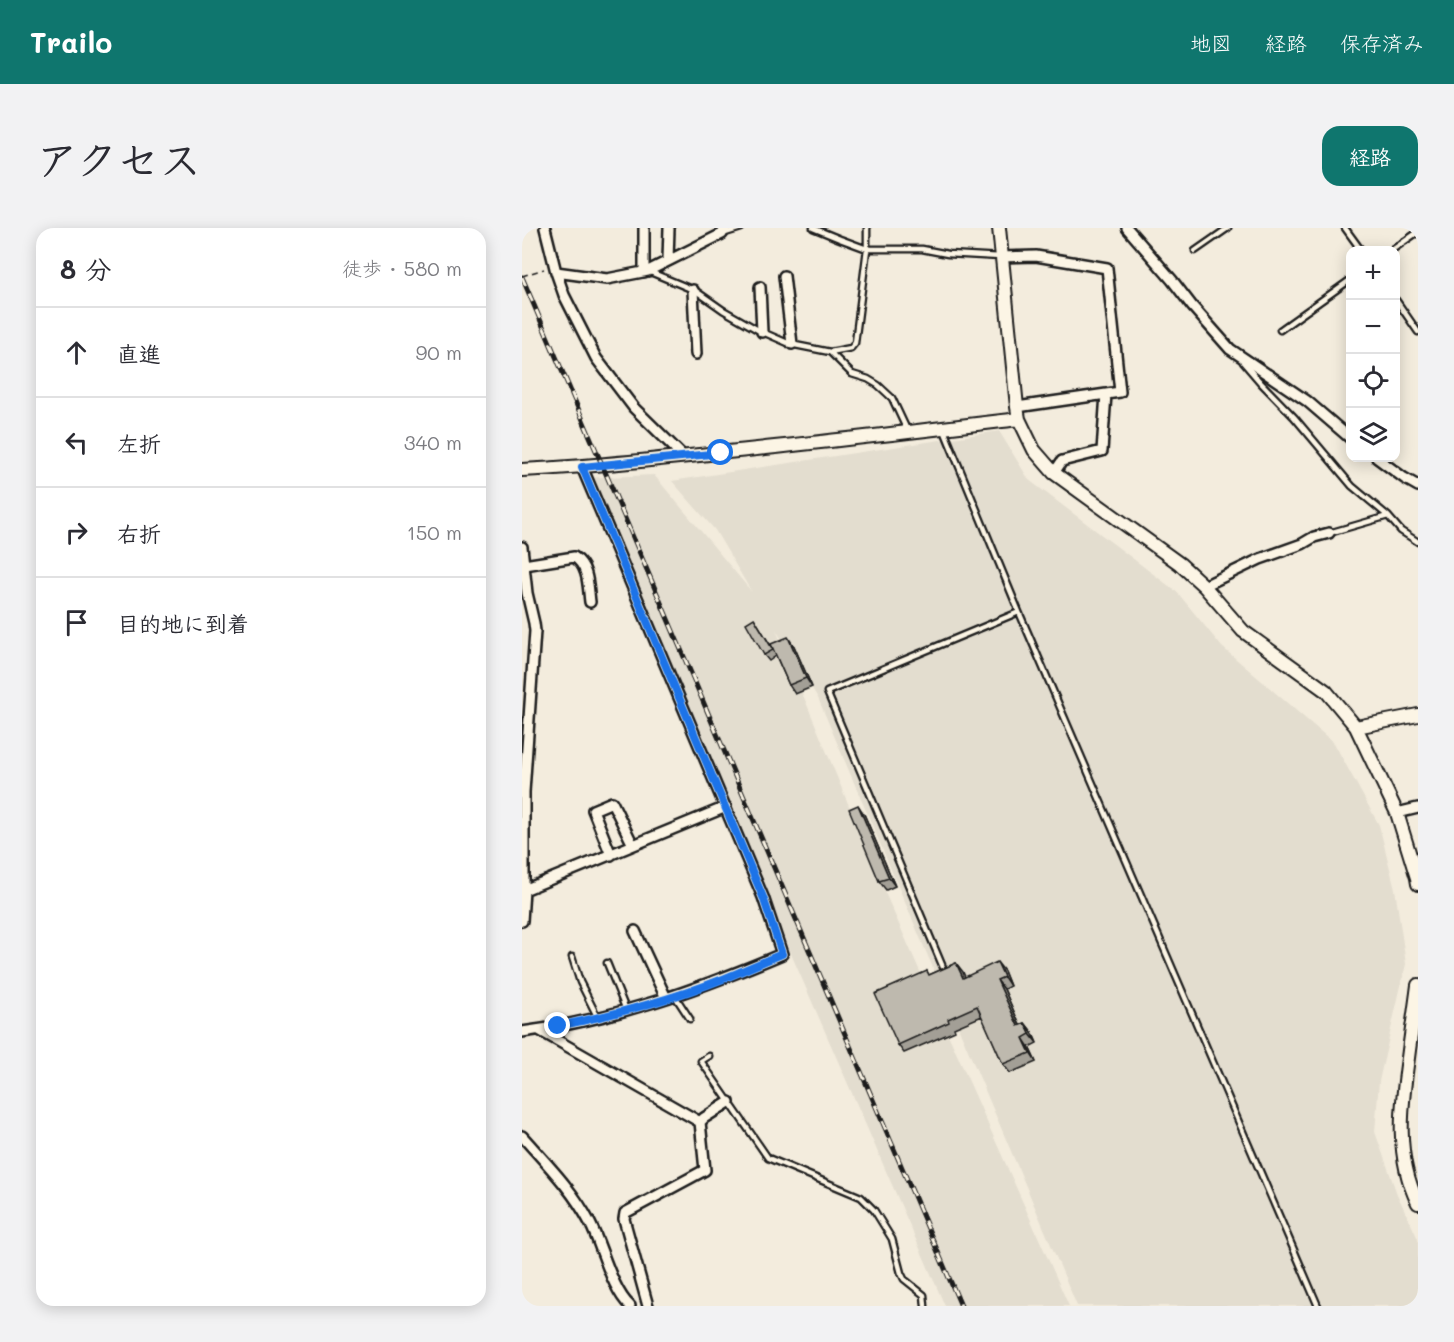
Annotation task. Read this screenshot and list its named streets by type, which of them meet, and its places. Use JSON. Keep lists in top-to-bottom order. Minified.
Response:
{"page":{"header":"Trailo","nav":["地図","経路","保存済み"],"title":"アクセス","buttons":"経路","heading":["8 分","徒歩 · 580 m"],"map_buttons":["+","−"],"list":[["直進","90 m"],["左折","340 m"],["右折","150 m"],"目的地に到着"]}}
